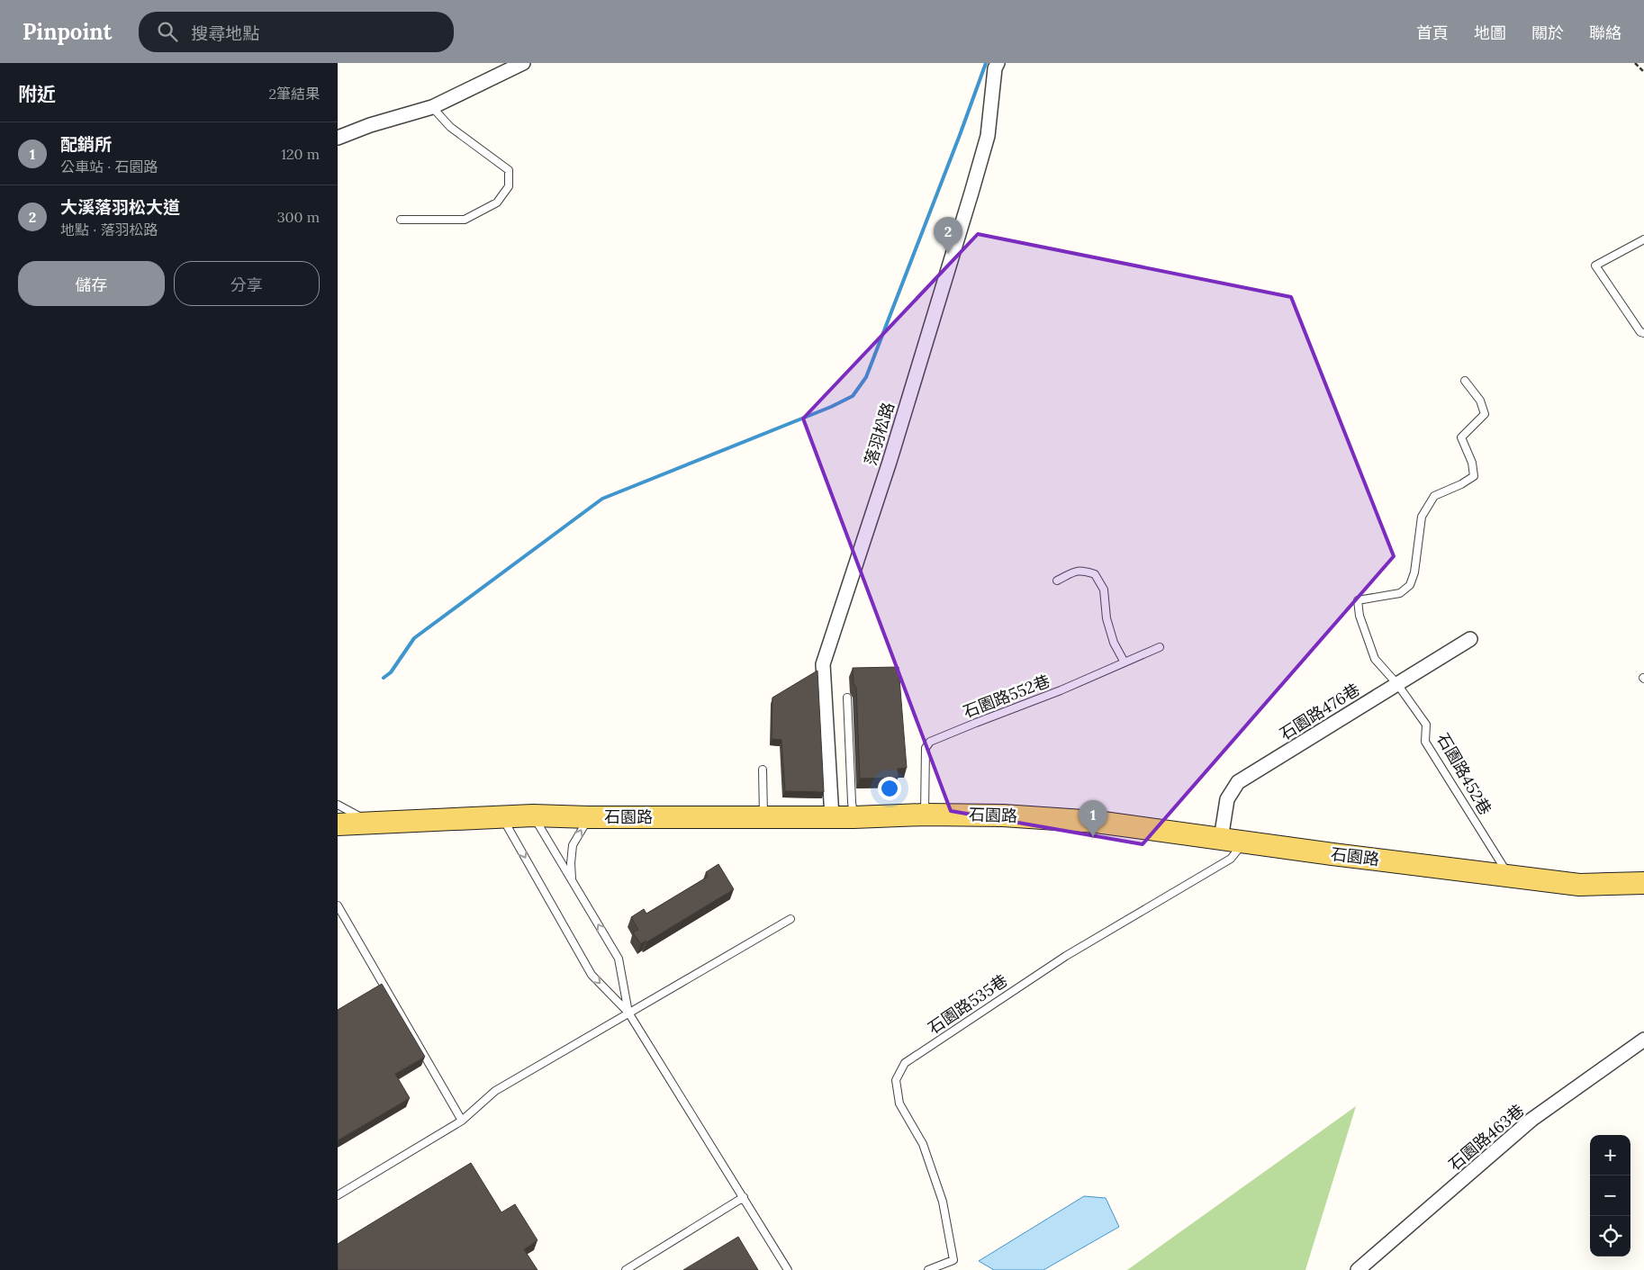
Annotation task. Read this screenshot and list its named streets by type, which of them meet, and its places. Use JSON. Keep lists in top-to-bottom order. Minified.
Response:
{"streets":{"main road":["石園路"],"street":["落羽松路","石園路476巷","石園路463巷"],"lane":["石園路552巷","石園路452巷","石園路535巷"]},"crossings":[["落羽松路","石園路"],["石園路552巷","石園路"],["石園路476巷","石園路452巷"],["石園路476巷","石園路"],["石園路452巷","石園路"],["石園路","石園路535巷"]],"page":{"header":"Pinpoint","search":"搜尋地點","nav":["首頁","地圖","關於","聯絡"],"heading":["附近","2筆結果"],"list":[{"mark":"1","name":"配銷所","note":"公車站 · 石園路","value":"120 m"},{"mark":"2","name":"大溪落羽松大道","note":"地點 · 落羽松路","value":"300 m"}],"pins":["2","1"],"buttons":["儲存","分享"],"map_buttons":["+","−"]}}
